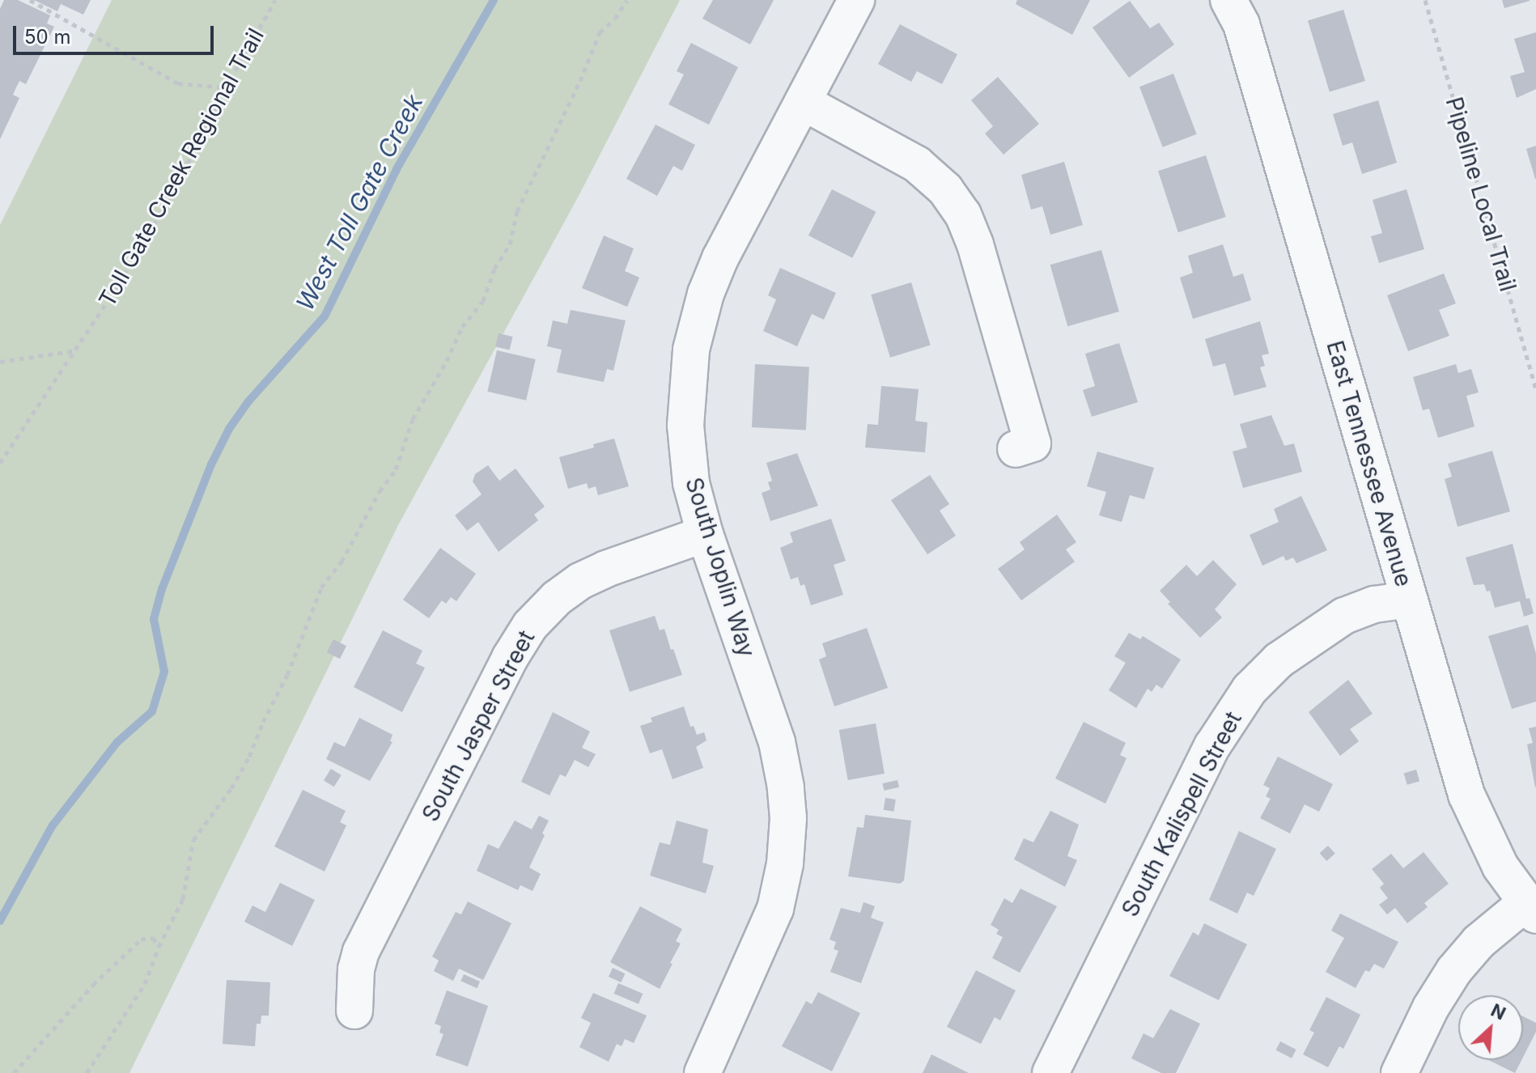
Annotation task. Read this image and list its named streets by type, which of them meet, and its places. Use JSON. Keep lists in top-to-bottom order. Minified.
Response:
{"streets":{"street":["East Tennessee Avenue","South Joplin Way","South Jasper Street","South Kalispell Street"],"path":["Toll Gate Creek Regional Trail","Pipeline Local Trail"]},"crossings":[["East Tennessee Avenue","South Kalispell Street"],["South Joplin Way","South Jasper Street"]],"water":["West Toll Gate Creek"],"scale_bar":"50 m","north":"top right"}
